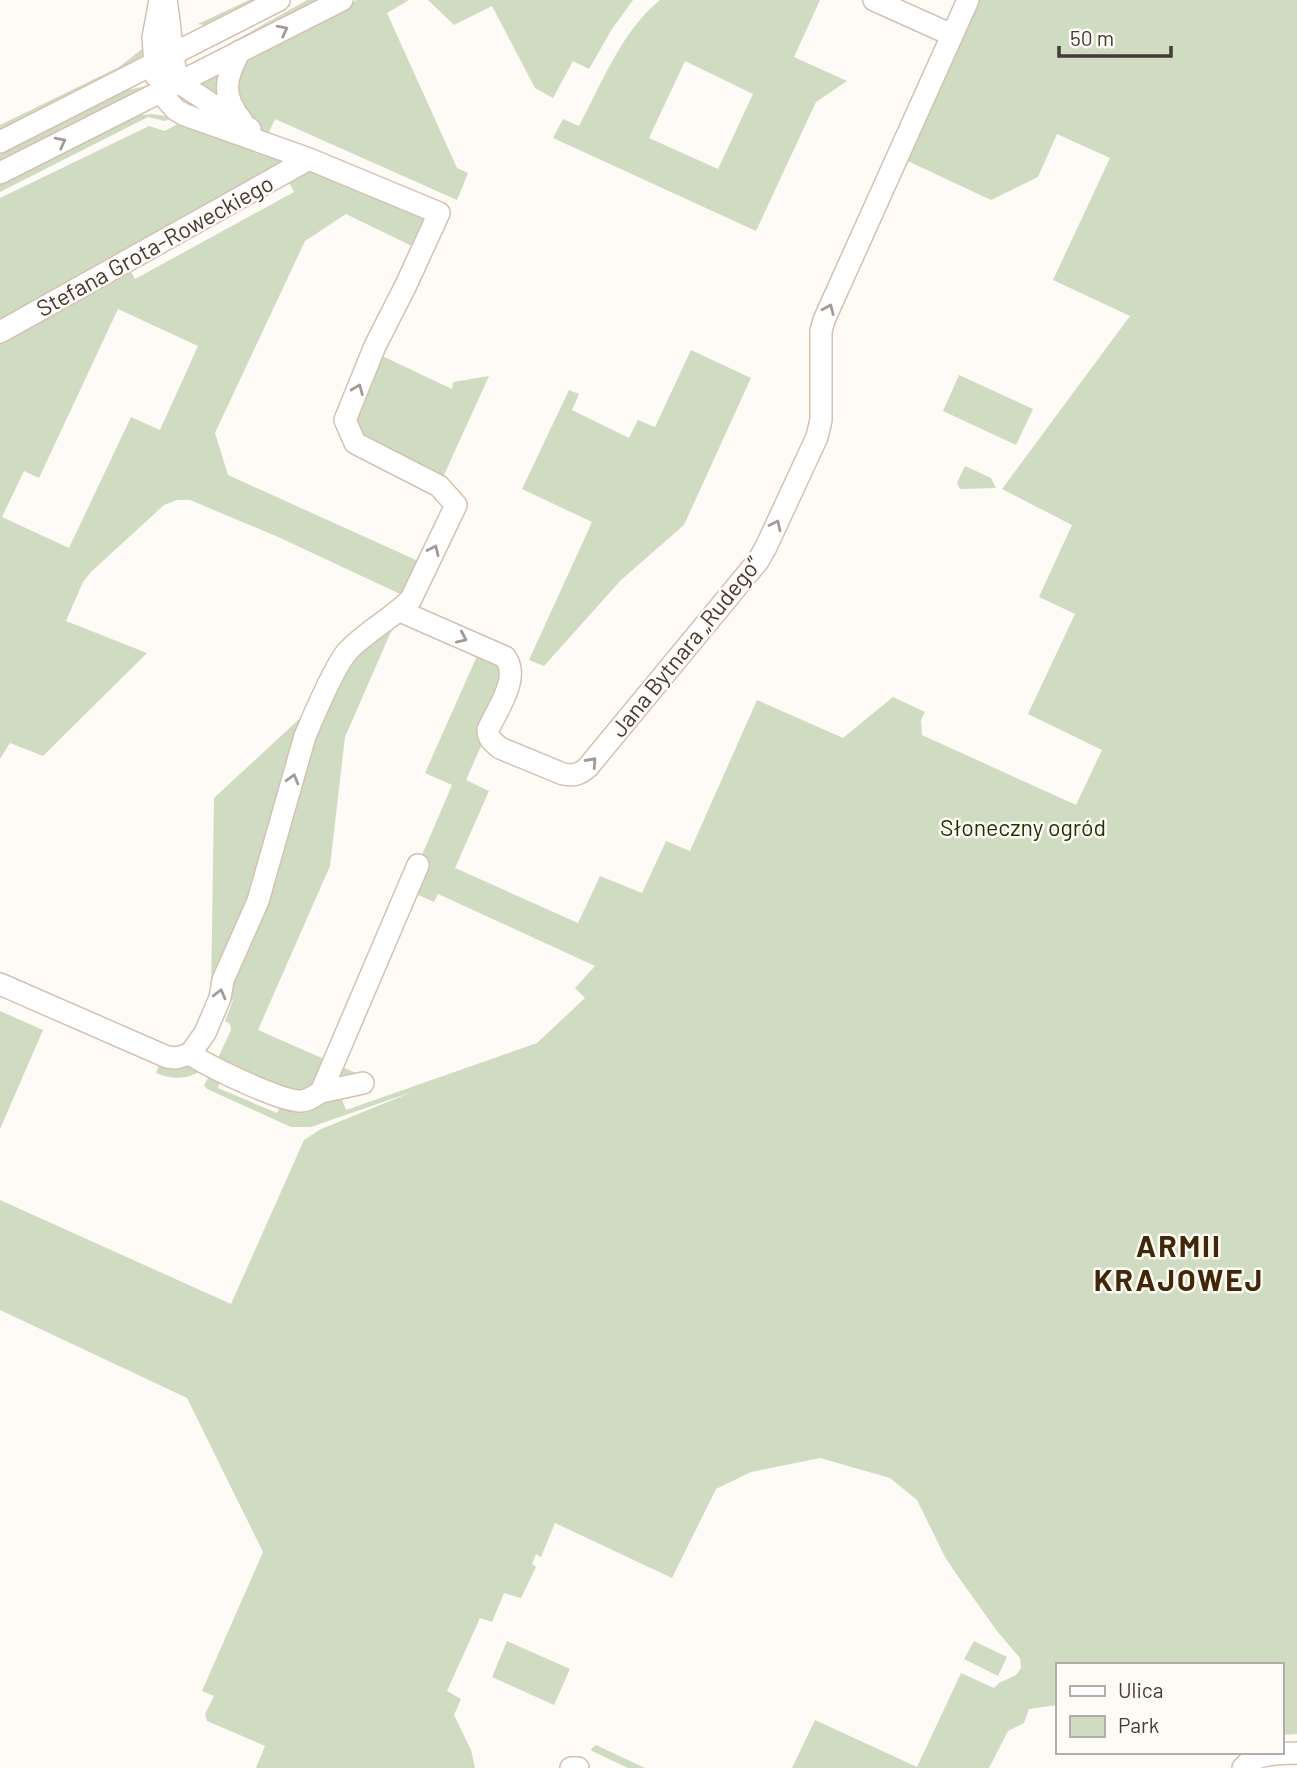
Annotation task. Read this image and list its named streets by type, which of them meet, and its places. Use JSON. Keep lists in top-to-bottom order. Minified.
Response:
{"streets":{"street":["Stefana Grota-Roweckiego","Jana Bytnara „Rudego”"]},"crossings":[["Stefana Grota-Roweckiego","Jana Bytnara „Rudego”"]],"districts":["ARMII KRAJOWEJ"],"parks":["Słoneczny ogród"],"legend":["Ulica","Park"],"scale_bar":"50 m"}
